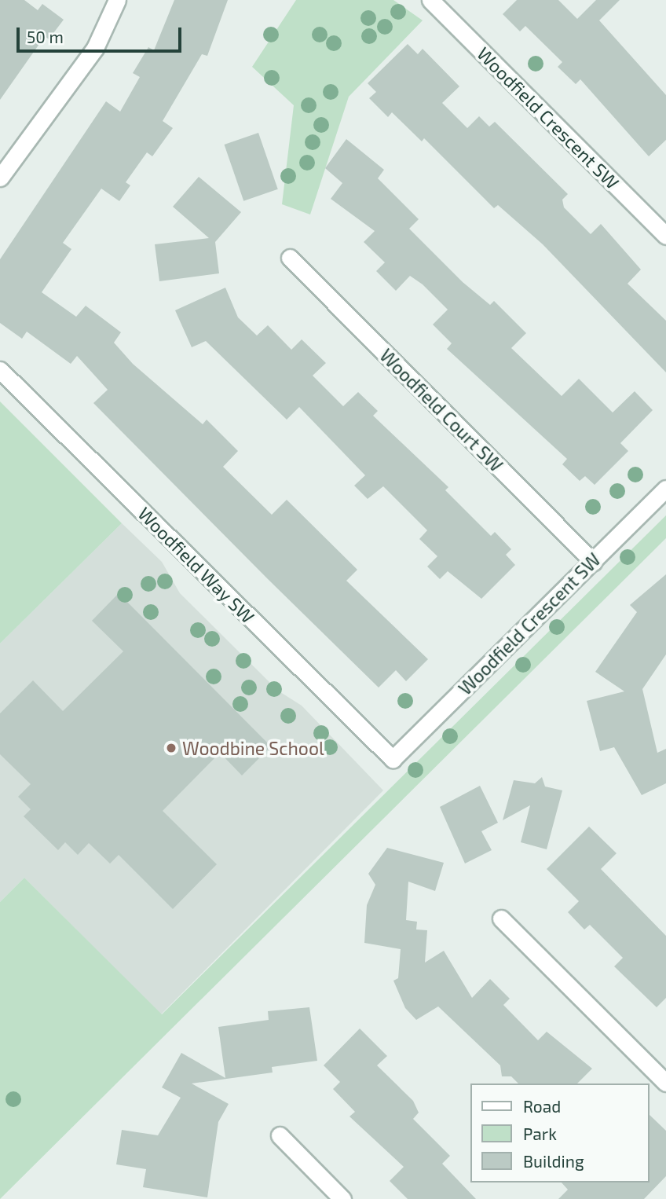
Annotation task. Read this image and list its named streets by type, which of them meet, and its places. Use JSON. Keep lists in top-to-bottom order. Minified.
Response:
{"streets":{"street":["Woodfield Crescent SW","Woodfield Court SW","Woodfield Way SW"]},"crossings":[["Woodfield Crescent SW","Woodfield Court SW"],["Woodfield Crescent SW","Woodfield Way SW"]],"places":["Woodbine School"],"legend":["Road","Park","Building"],"scale_bar":"50 m"}
